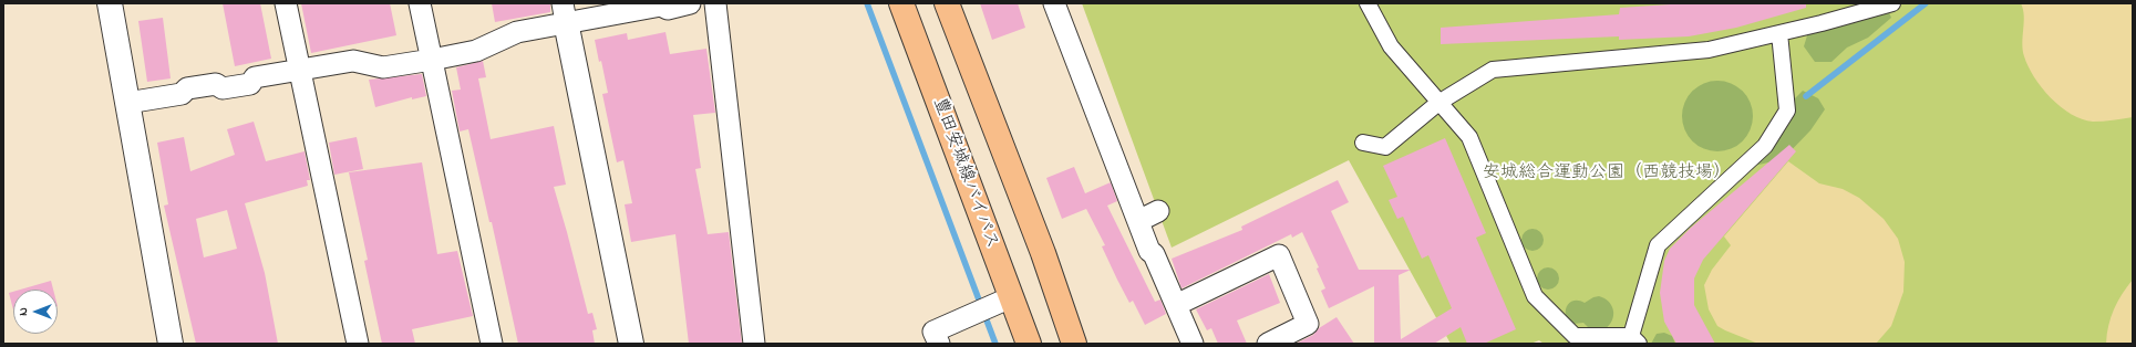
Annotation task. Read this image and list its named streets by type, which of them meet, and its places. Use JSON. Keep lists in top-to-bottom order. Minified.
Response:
{"streets":{"main road":["豊田安城線バイパス"]},"parks":["安城総合運動公園（西競技場）"],"north":"left"}
